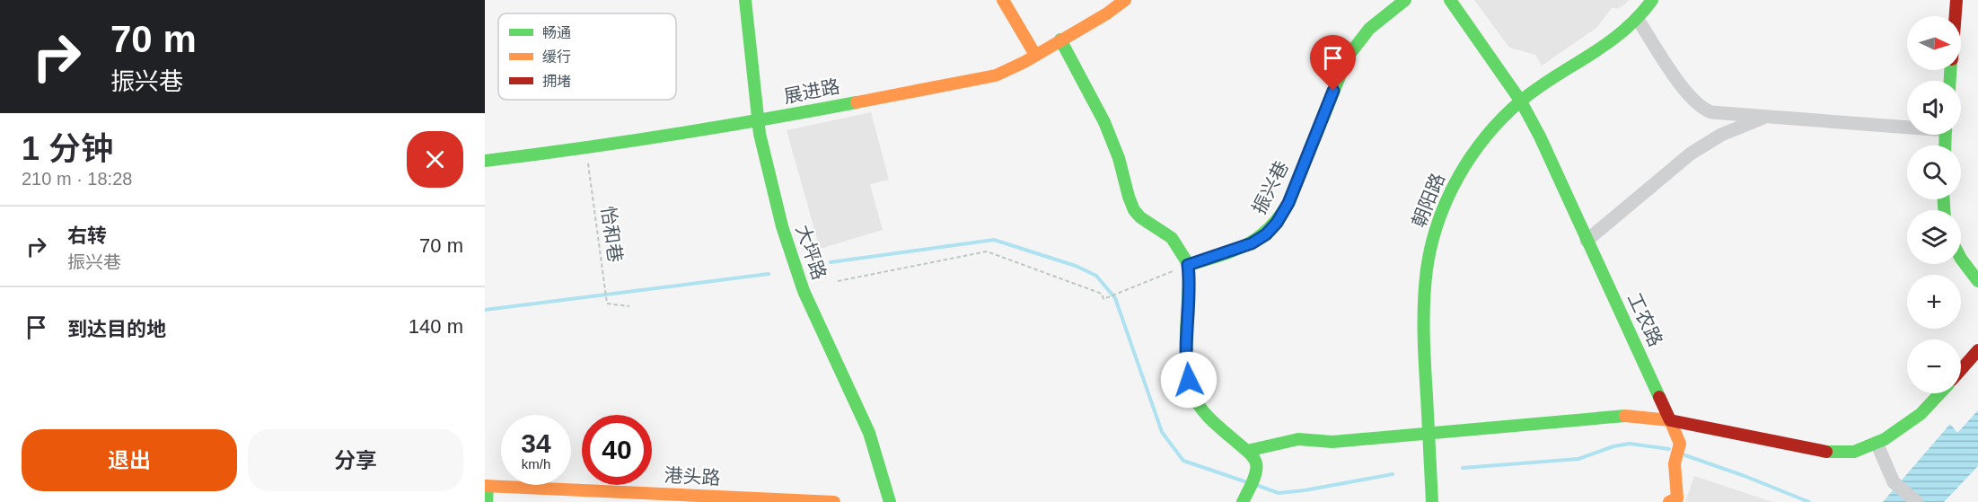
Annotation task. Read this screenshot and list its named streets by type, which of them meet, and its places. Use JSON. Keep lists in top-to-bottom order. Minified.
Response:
{"streets":{"street":["展进路","振兴巷","朝阳路","大坪路","工农路","港头路"],"path":["怡和巷"]},"crossings":[["展进路","怡和巷"],["展进路","大坪路"],["朝阳路","工农路"]],"legend":["畅通","缓行","拥堵"],"north":"right","page":{"turn":["70 m","振兴巷"],"map_buttons":["+","−"],"heading":["1 分钟","210 m · 18:28"],"list":[{"name":"右转","note":"振兴巷","value":"70 m"},{"name":"到达目的地","value":"140 m"}],"speed":"34 km/h","limit":"40","buttons":["退出","分享"]}}
